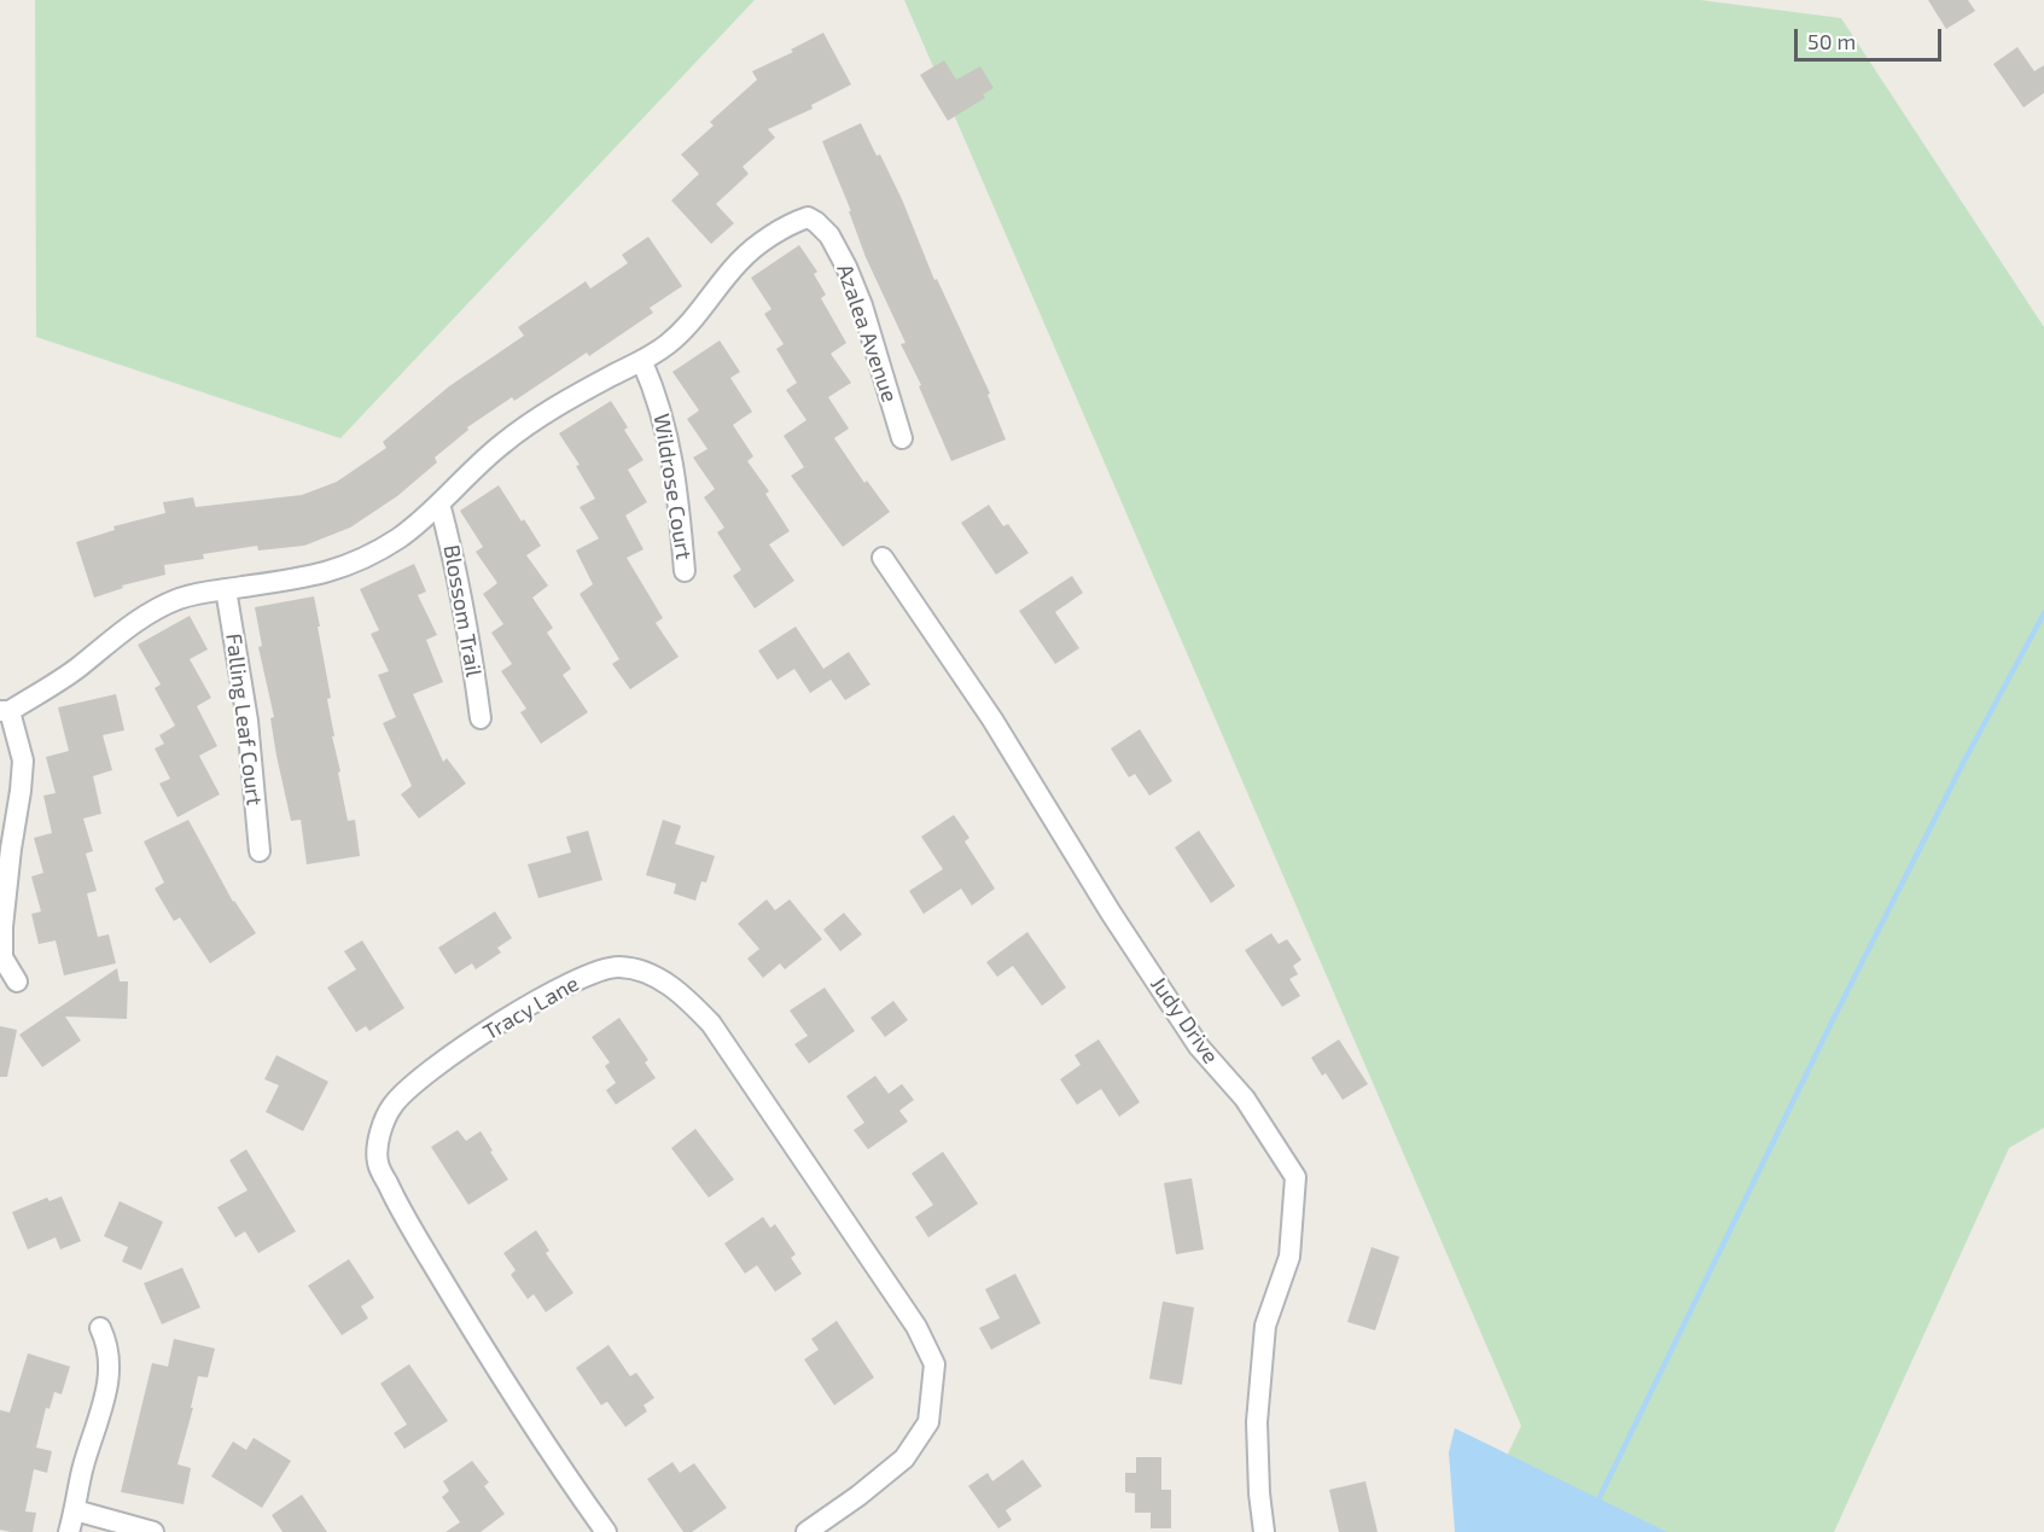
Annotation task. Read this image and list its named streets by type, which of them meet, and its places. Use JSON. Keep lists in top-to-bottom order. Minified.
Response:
{"streets":{"street":["Azalea Avenue","Wildrose Court","Blossom Trail","Falling Leaf Court","Tracy Lane","Judy Drive"]},"crossings":[["Azalea Avenue","Wildrose Court"]],"scale_bar":"50 m"}
